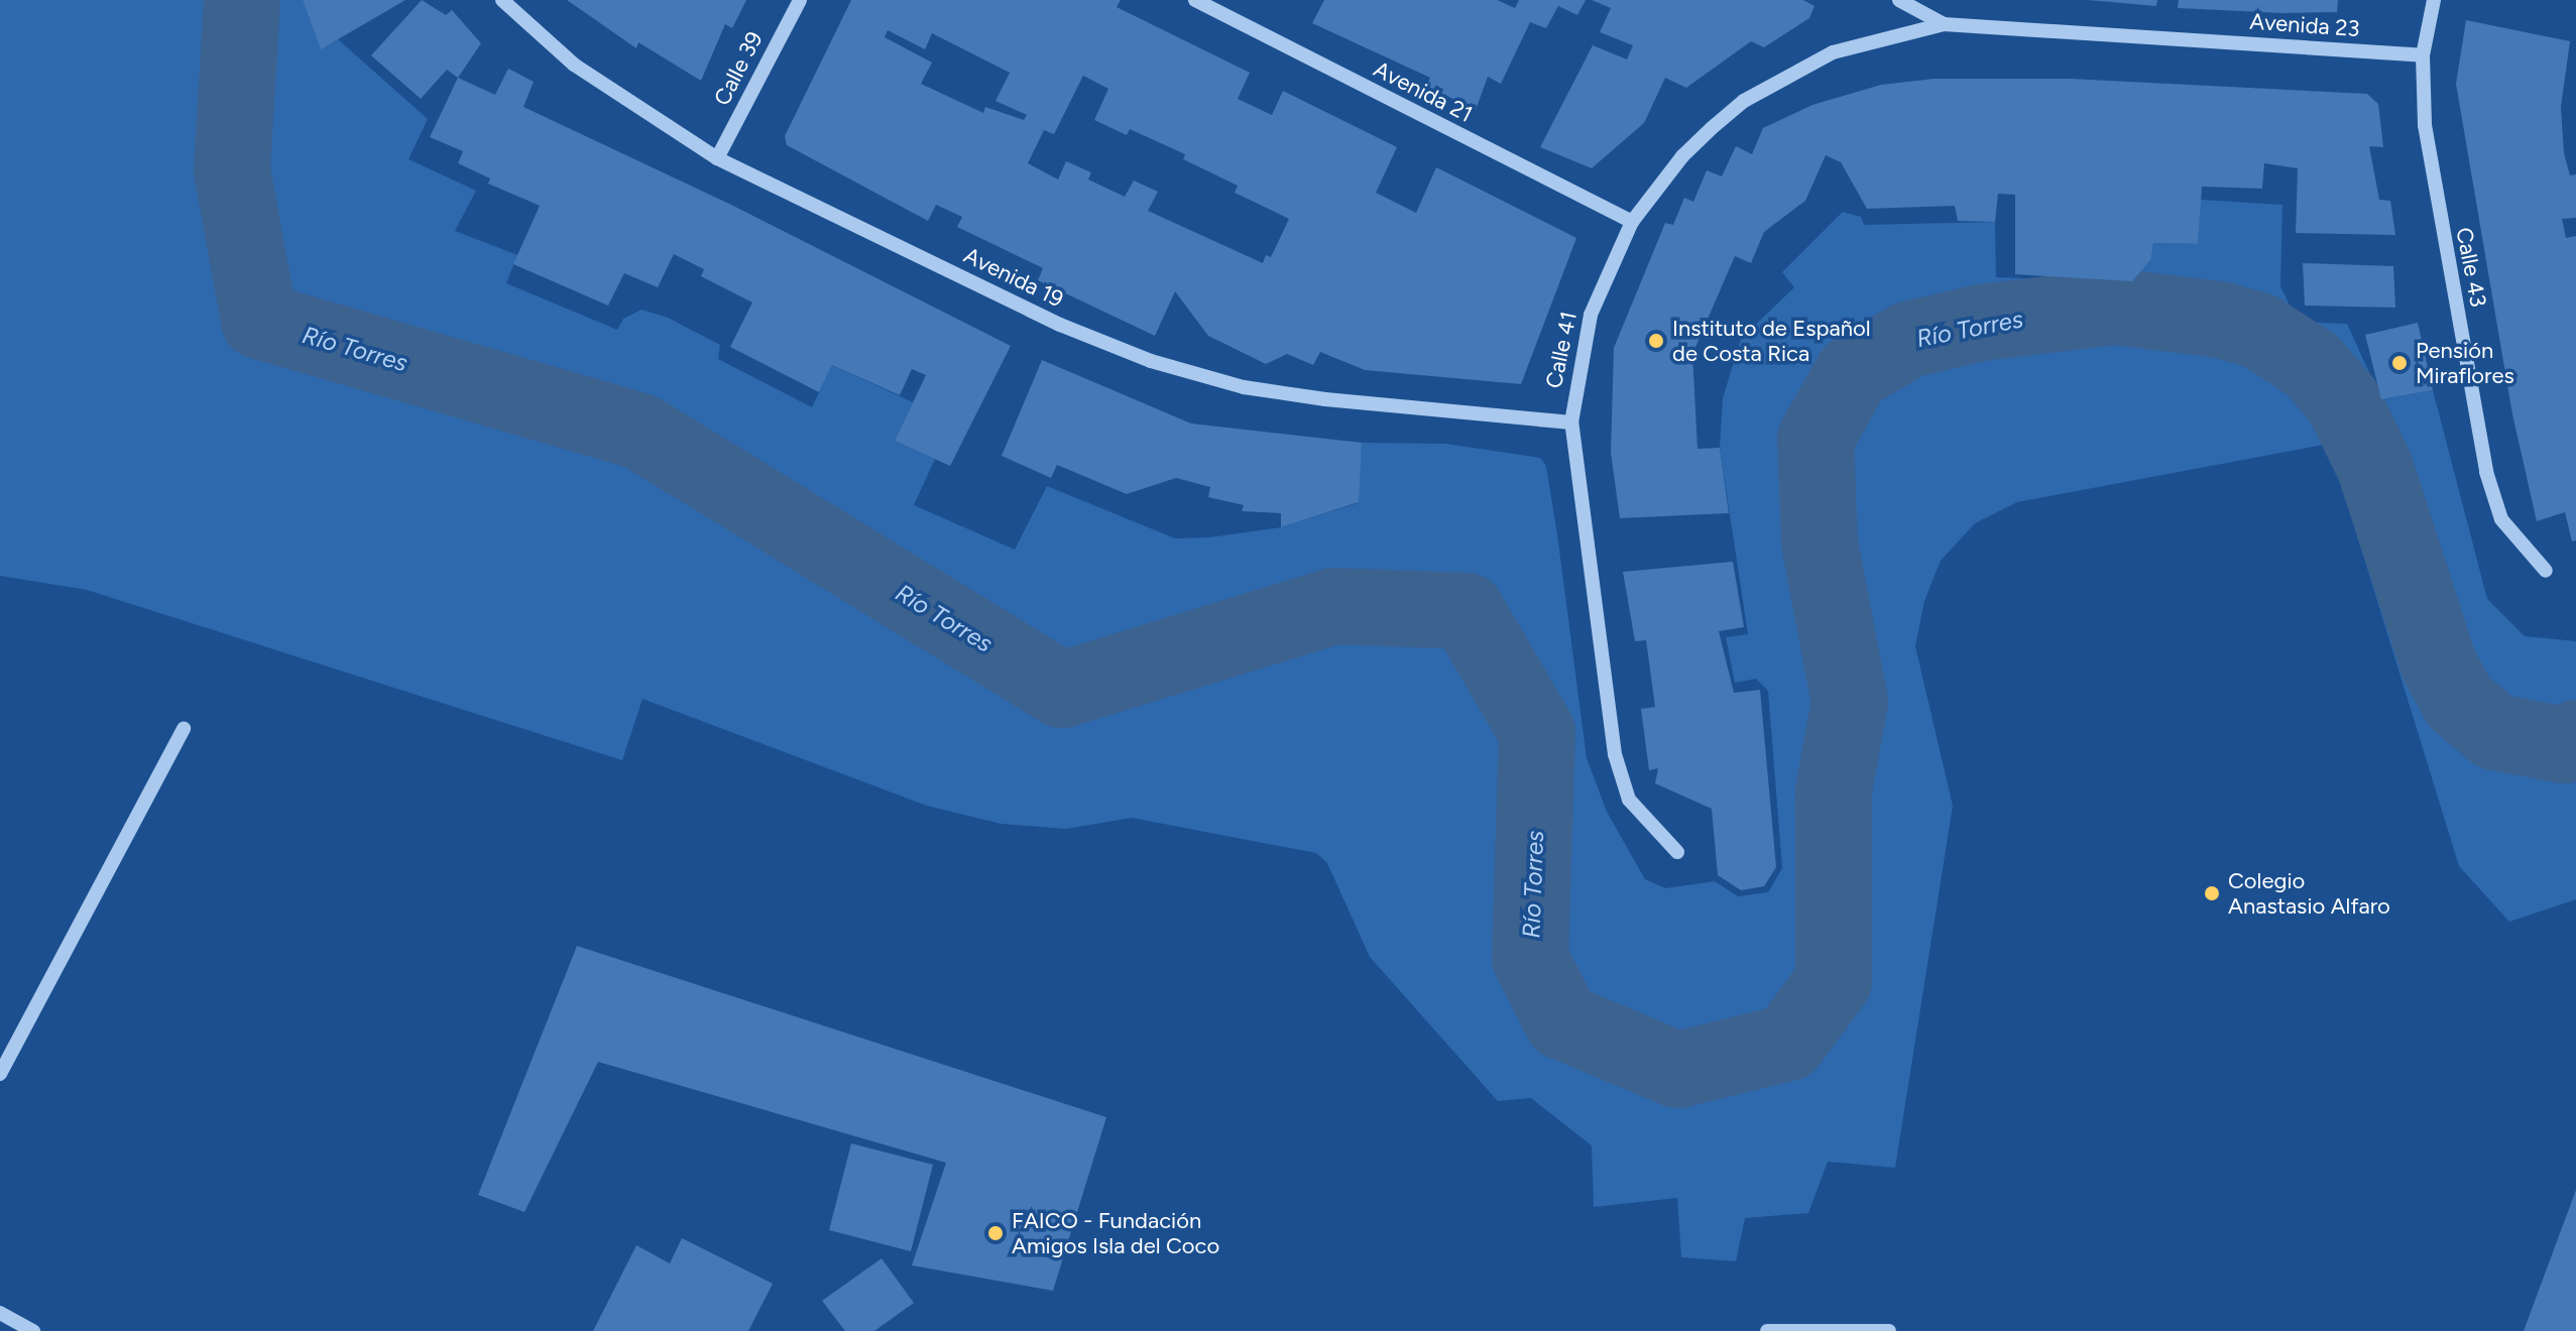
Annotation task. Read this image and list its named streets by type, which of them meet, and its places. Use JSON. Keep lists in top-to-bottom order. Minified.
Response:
{"streets":{"street":["Avenida 23","Calle 39","Avenida 21","Calle 43","Avenida 19","Calle 41"]},"crossings":[["Avenida 23","Calle 43"],["Avenida 23","Calle 41"],["Calle 39","Avenida 19"],["Avenida 21","Calle 41"],["Avenida 19","Calle 41"]],"water":["Río Torres"],"places":["Instituto de Español de Costa Rica","Pensión Miraflores","Colegio Anastasio Alfaro","FAICO - Fundación Amigos Isla del Coco"]}
